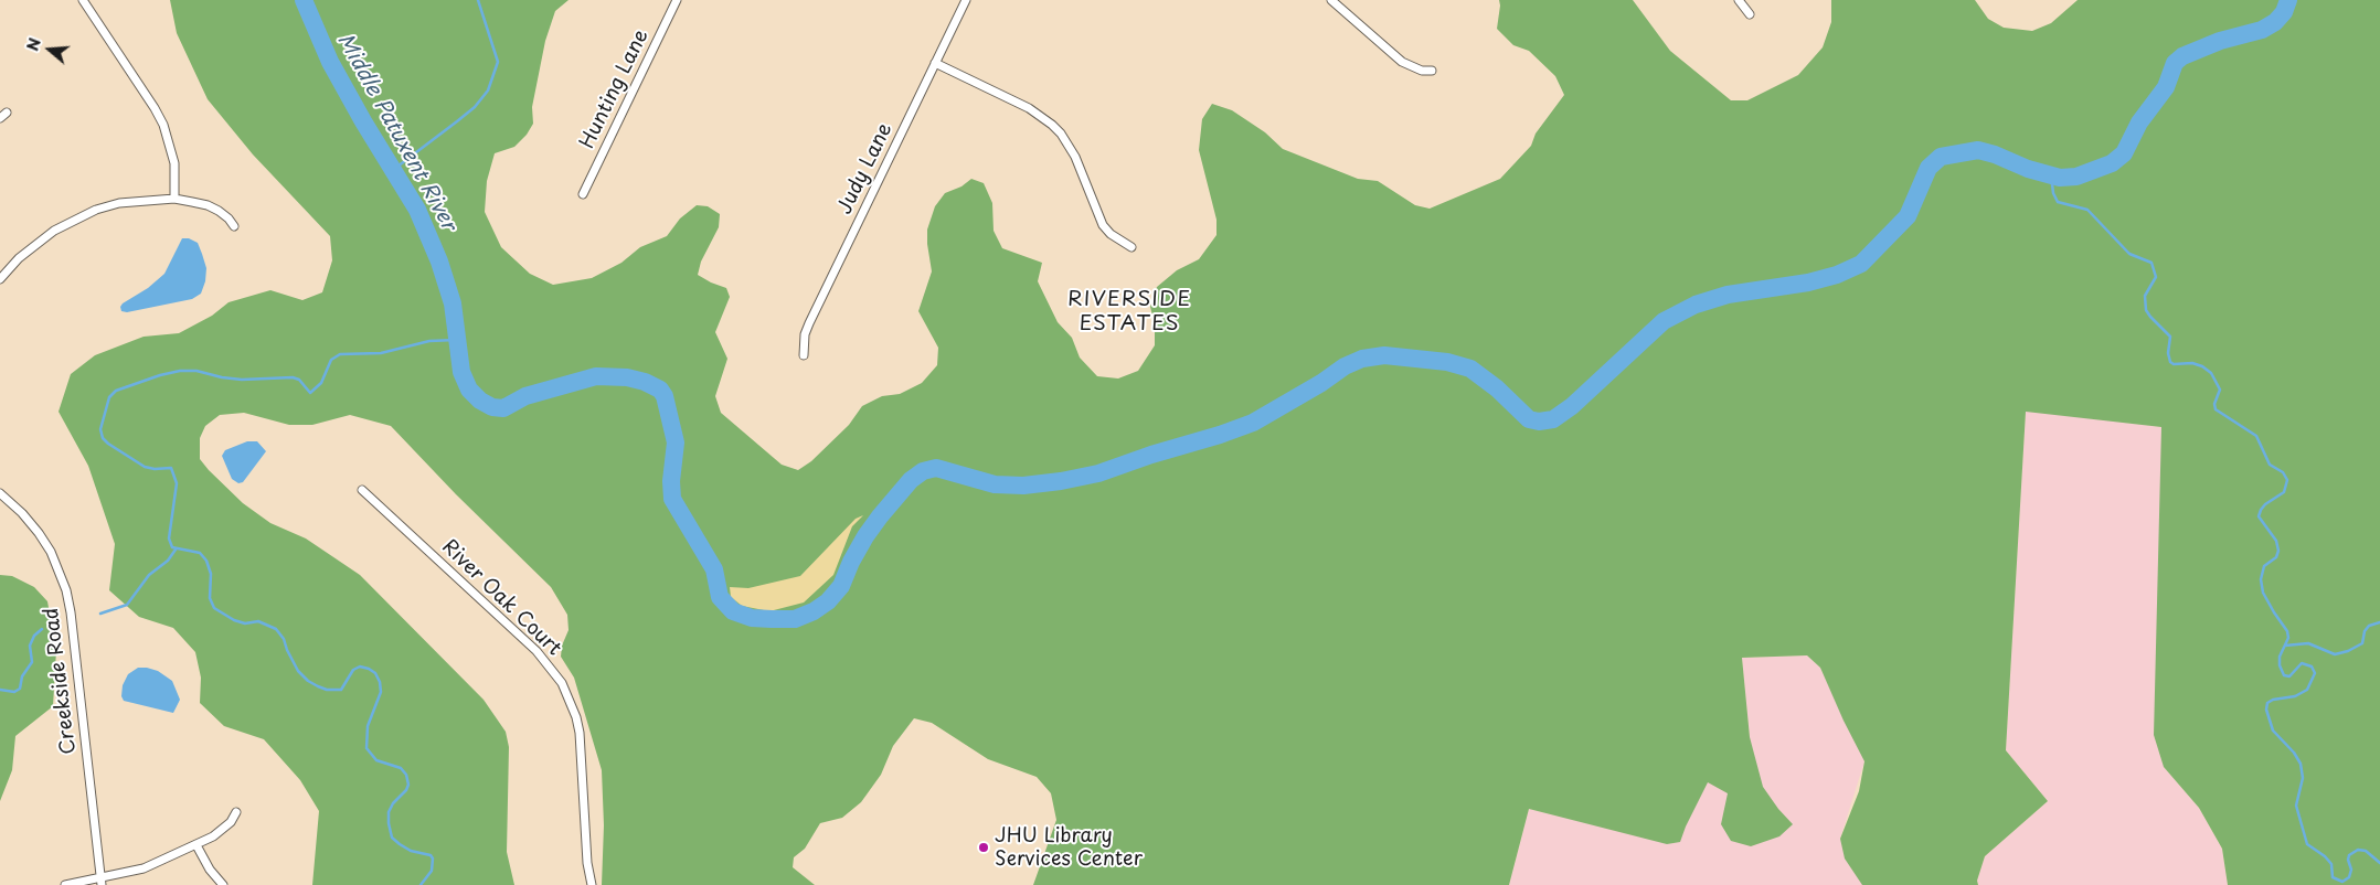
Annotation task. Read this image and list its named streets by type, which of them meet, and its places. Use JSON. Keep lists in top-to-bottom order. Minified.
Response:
{"streets":{"street":["Hunting Lane","Judy Lane","River Oak Court","Creekside Road"]},"districts":["RIVERSIDE ESTATES"],"water":["Middle Patuxent River"],"places":["JHU Library Services Center"],"north":"left"}
